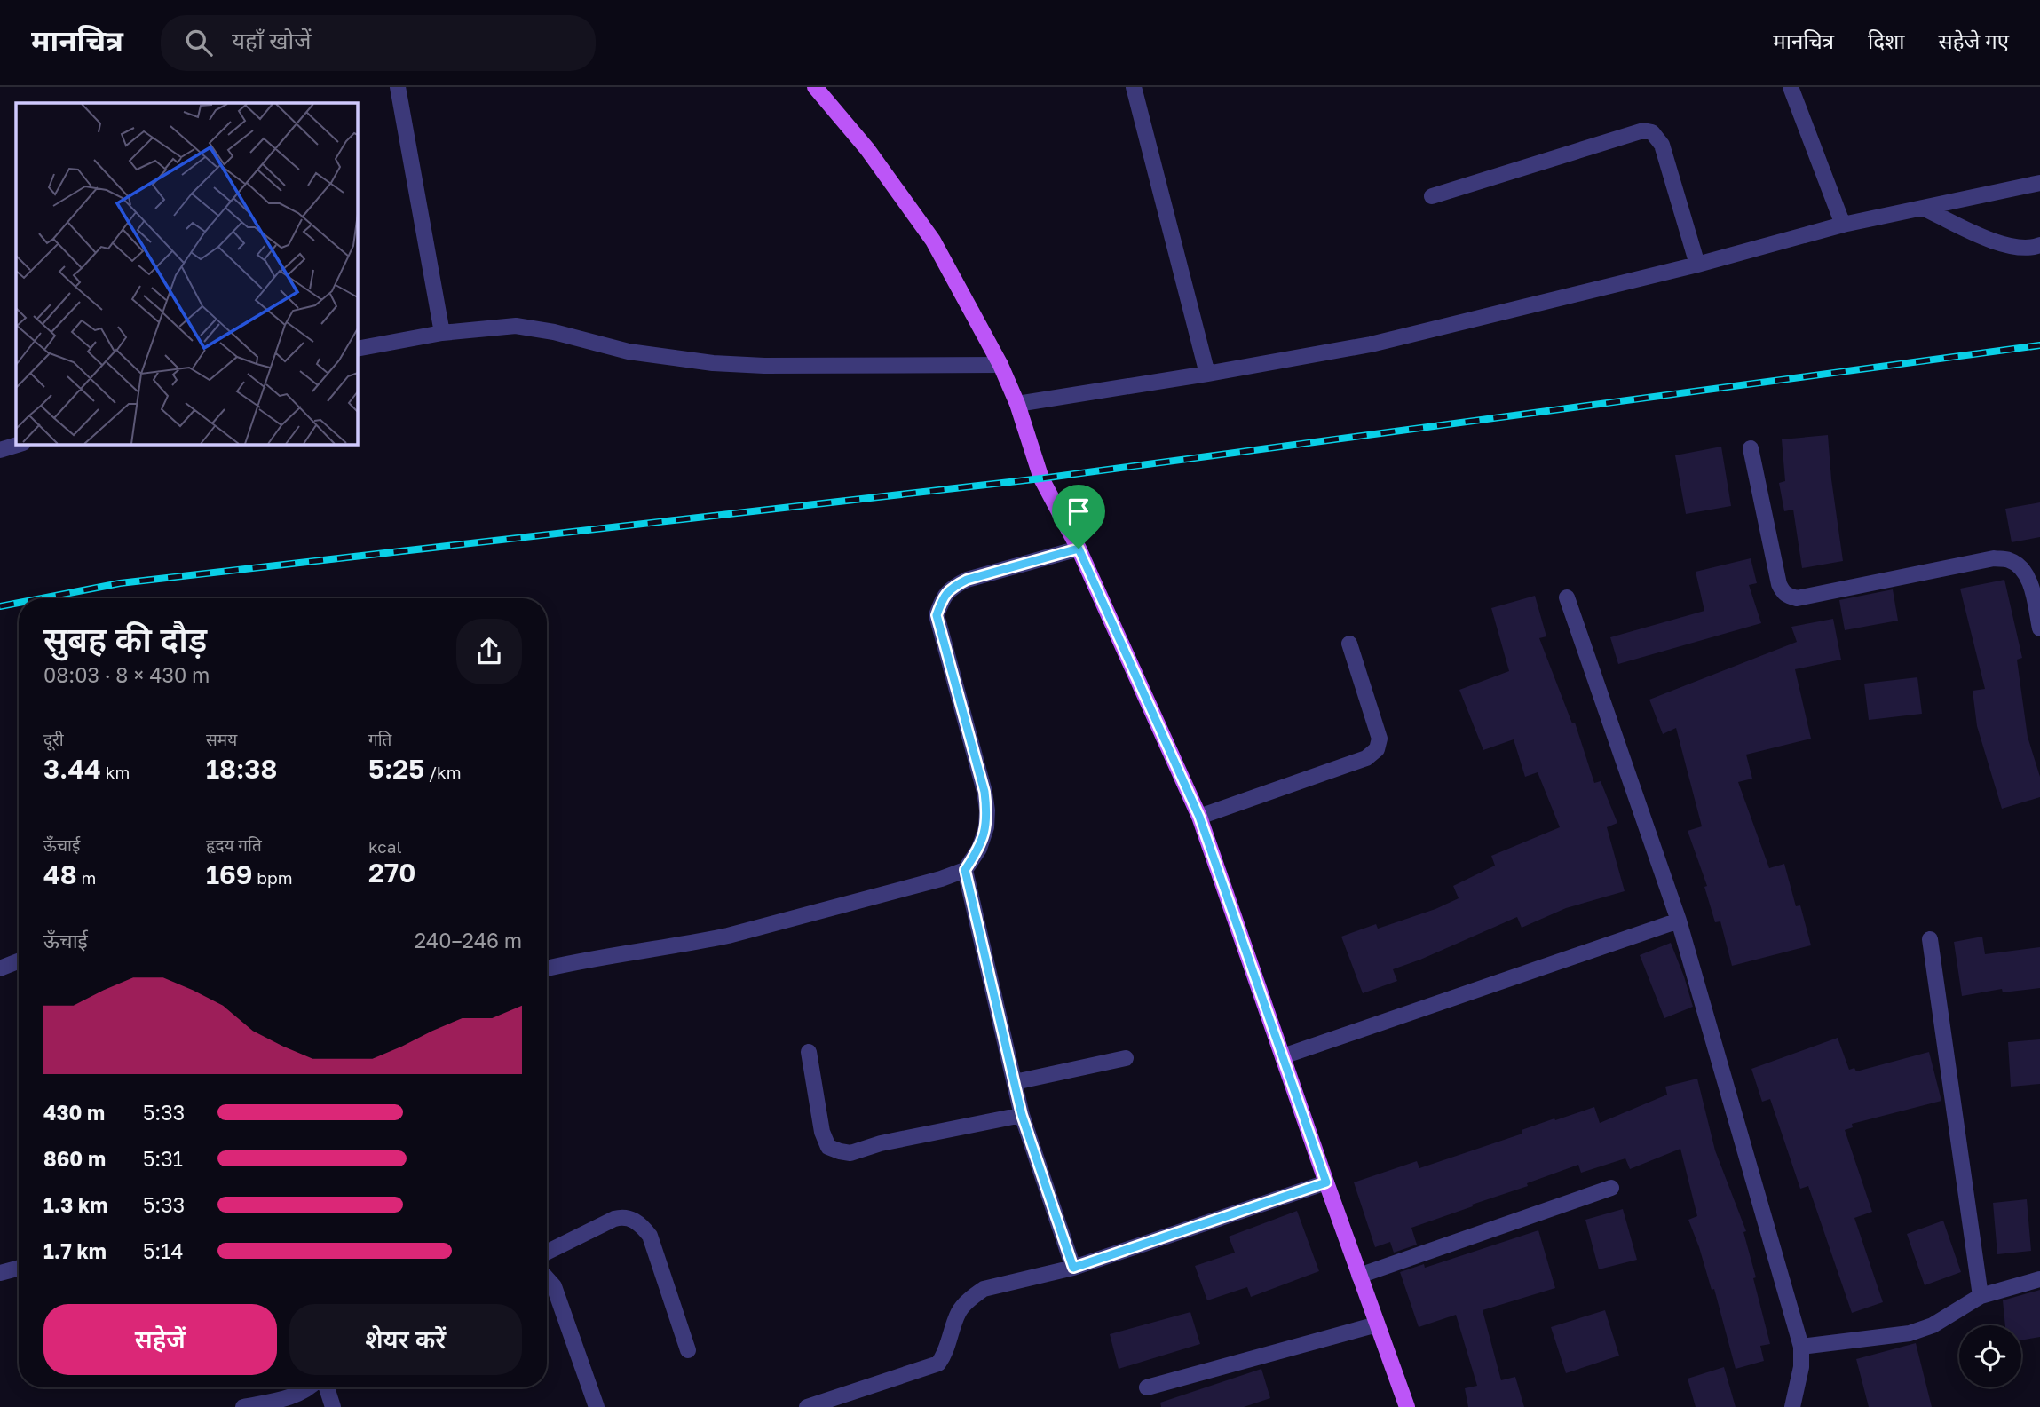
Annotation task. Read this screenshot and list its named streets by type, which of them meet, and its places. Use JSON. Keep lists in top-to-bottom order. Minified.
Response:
{"page":{"header":"मानचित्र","search":"यहाँ खोजें","nav":["मानचित्र","दिशा","सहेजे गए"],"heading":["सुबह की दौड़","08:03 · 8 × 430 m"],"stats":[["दूरी","3.44 km"],["समय","18:38"],["गति","5:25 /km"],["ऊँचाई","48 m"],["हृदय गति","169 bpm"],["kcal","270"]],"chart":["ऊँचाई","240–246 m"],"list":[{"name":"430 m","note":"5:33"},{"name":"860 m","note":"5:31"},{"name":"1.3 km","note":"5:33"},{"name":"1.7 km","note":"5:14"}],"buttons":["सहेजें","शेयर करें"]}}
